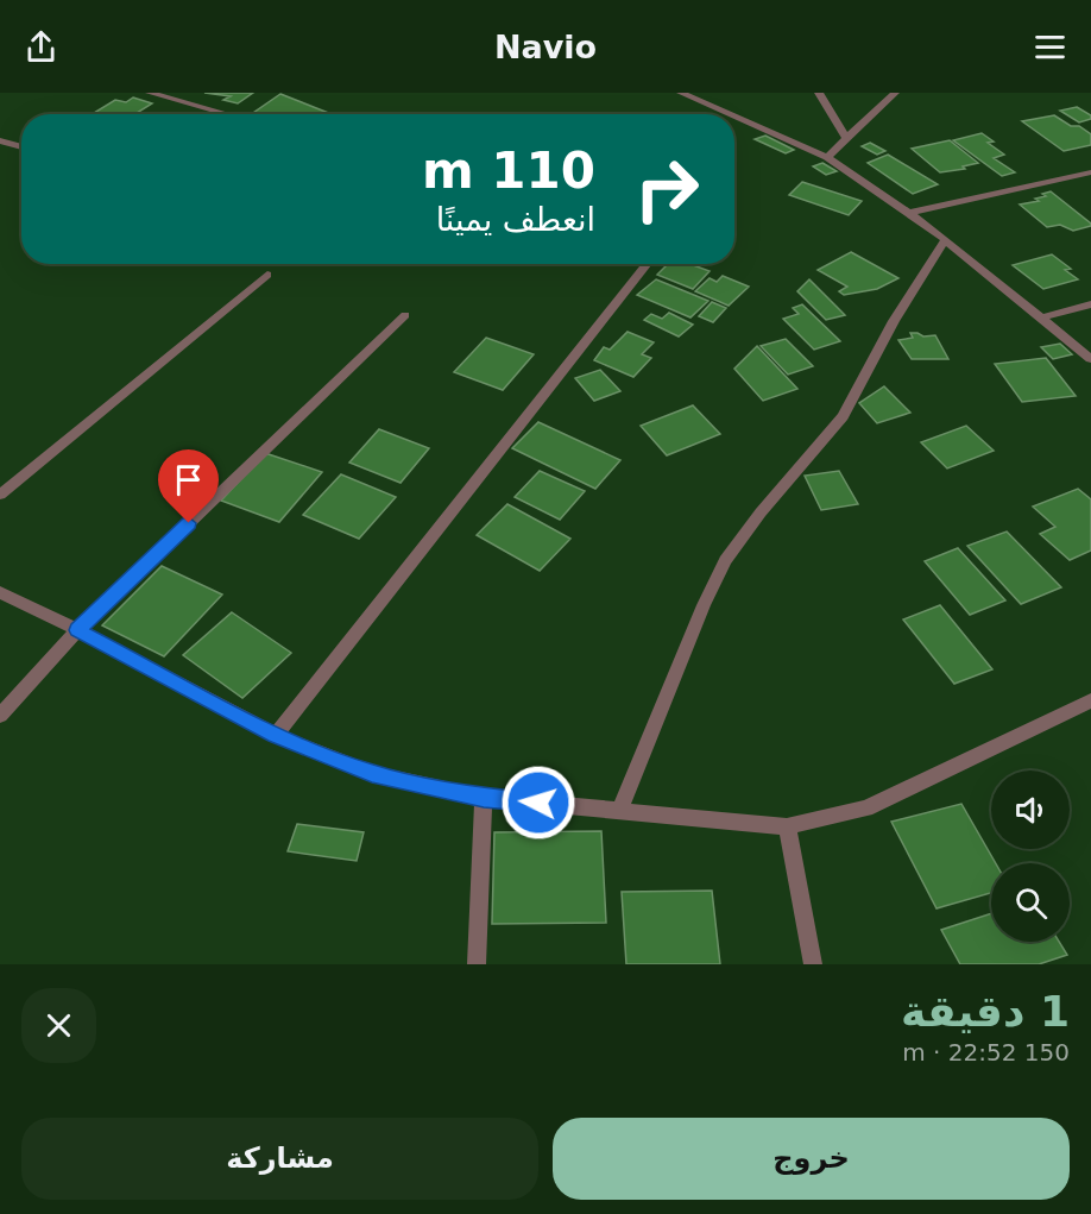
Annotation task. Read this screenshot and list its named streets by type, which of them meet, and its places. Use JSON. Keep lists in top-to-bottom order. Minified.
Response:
{"page":{"header":"Navio","turn":["110 m","انعطف يمينًا"],"heading":["1 دقيقة","150 m · 22:52"],"buttons":["خروج","مشاركة"]}}
